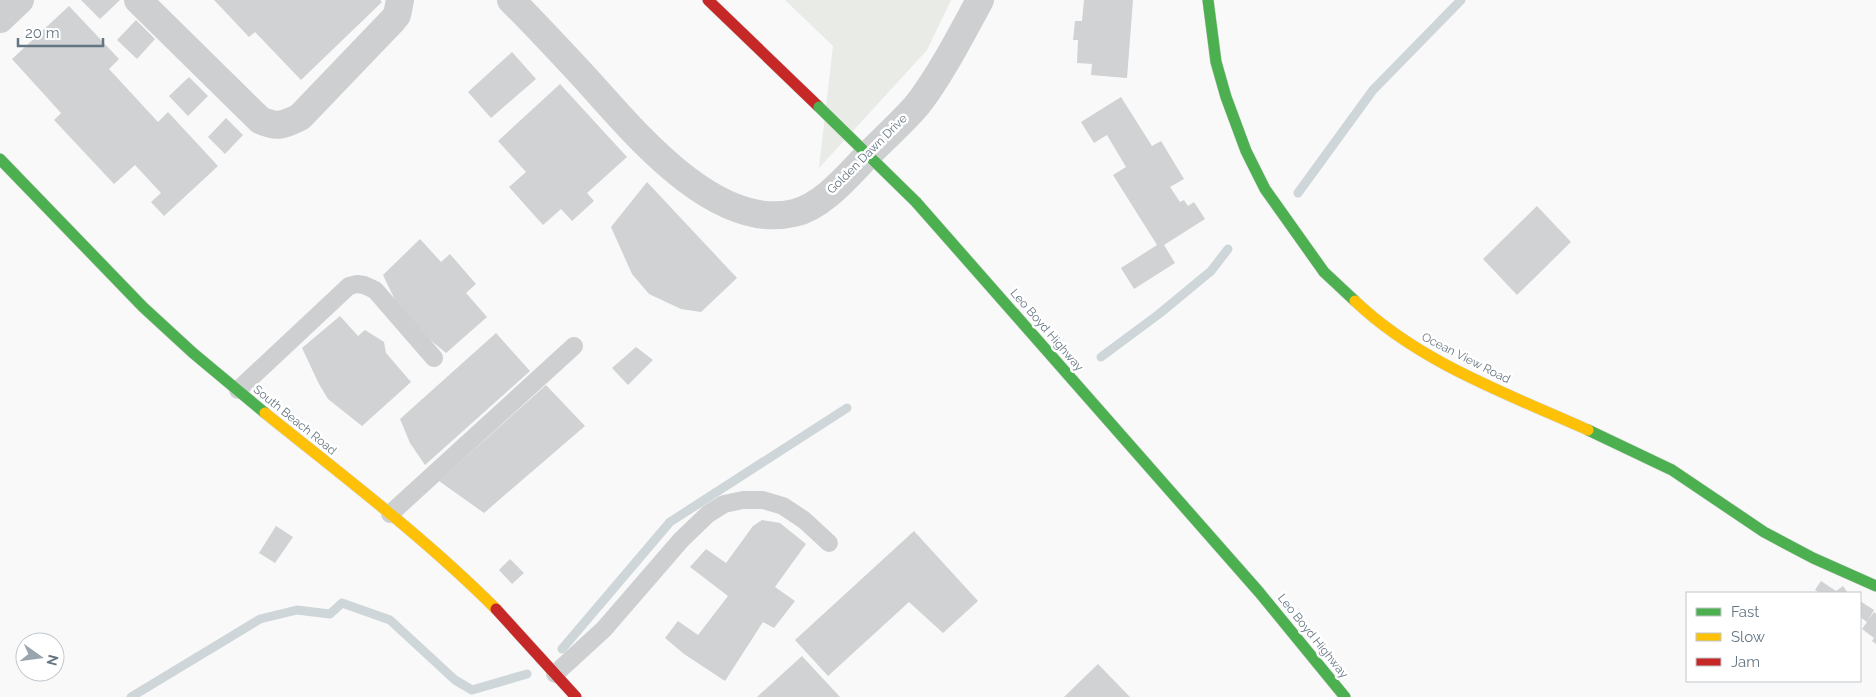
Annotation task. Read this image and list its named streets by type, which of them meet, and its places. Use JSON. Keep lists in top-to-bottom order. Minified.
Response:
{"streets":{"street":["Golden Dawn Drive","Leo Boyd Highway","Ocean View Road","South Beach Road"]},"legend":["Fast","Slow","Jam"],"scale_bar":"20 m","north":"right"}
